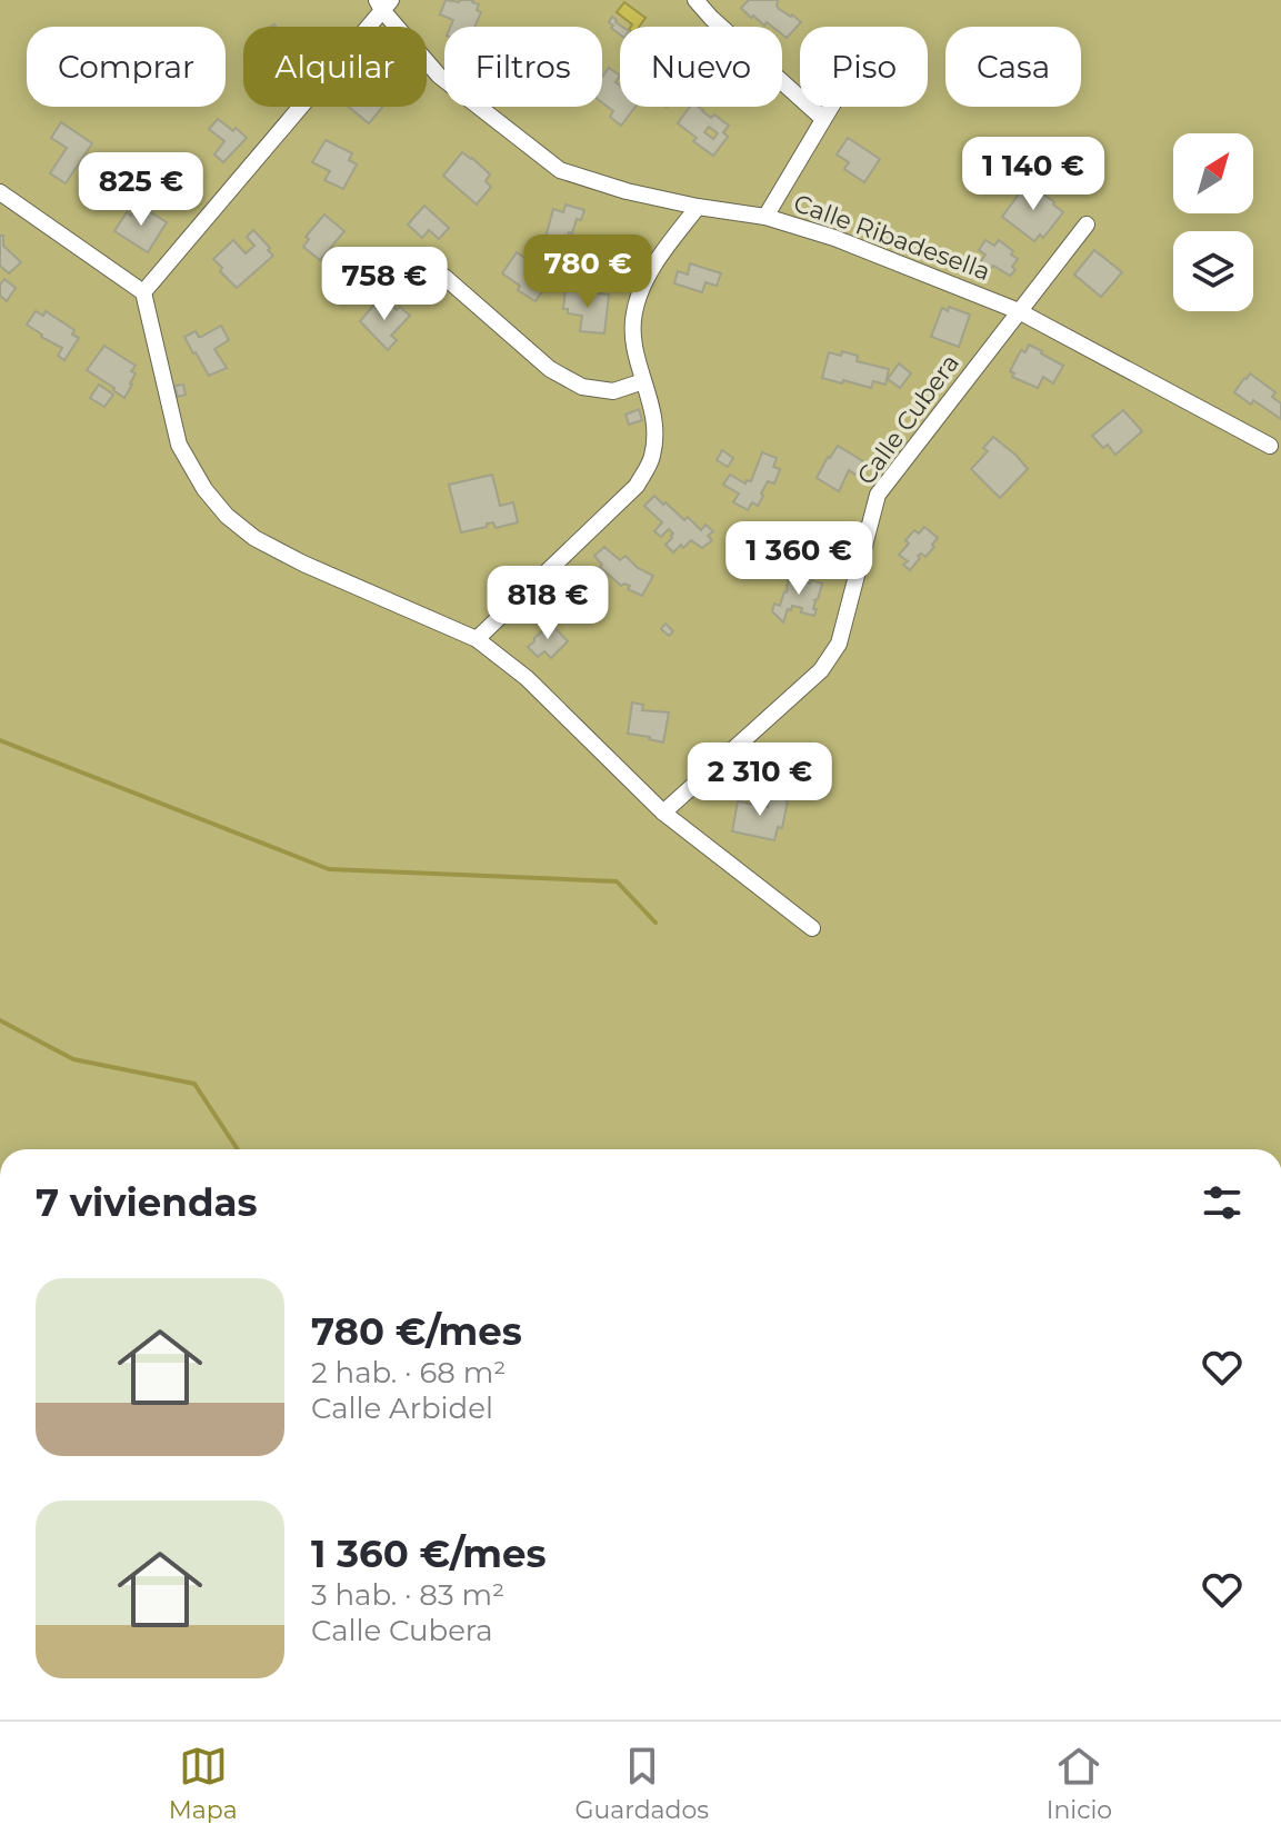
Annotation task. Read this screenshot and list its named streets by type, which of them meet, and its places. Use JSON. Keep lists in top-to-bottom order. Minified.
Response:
{"streets":{"street":["Calle Ribadesella","Calle Cubera"]},"crossings":[["Calle Ribadesella","Calle Cubera"]],"north":"top right","page":{"chip":["Comprar","Alquilar","Filtros","Nuevo","Piso","Casa"],"price":["1 140 €","825 €","780 €","758 €","1 360 €","818 €","2 310 €"],"heading":"7 viviendas","list":[{"name":"780 €/mes","note":"2 hab. · 68 m² · Calle Arbidel"},{"name":"1 360 €/mes","note":"3 hab. · 83 m² · Calle Cubera"}],"tabs":["Mapa","Guardados","Inicio"]}}
